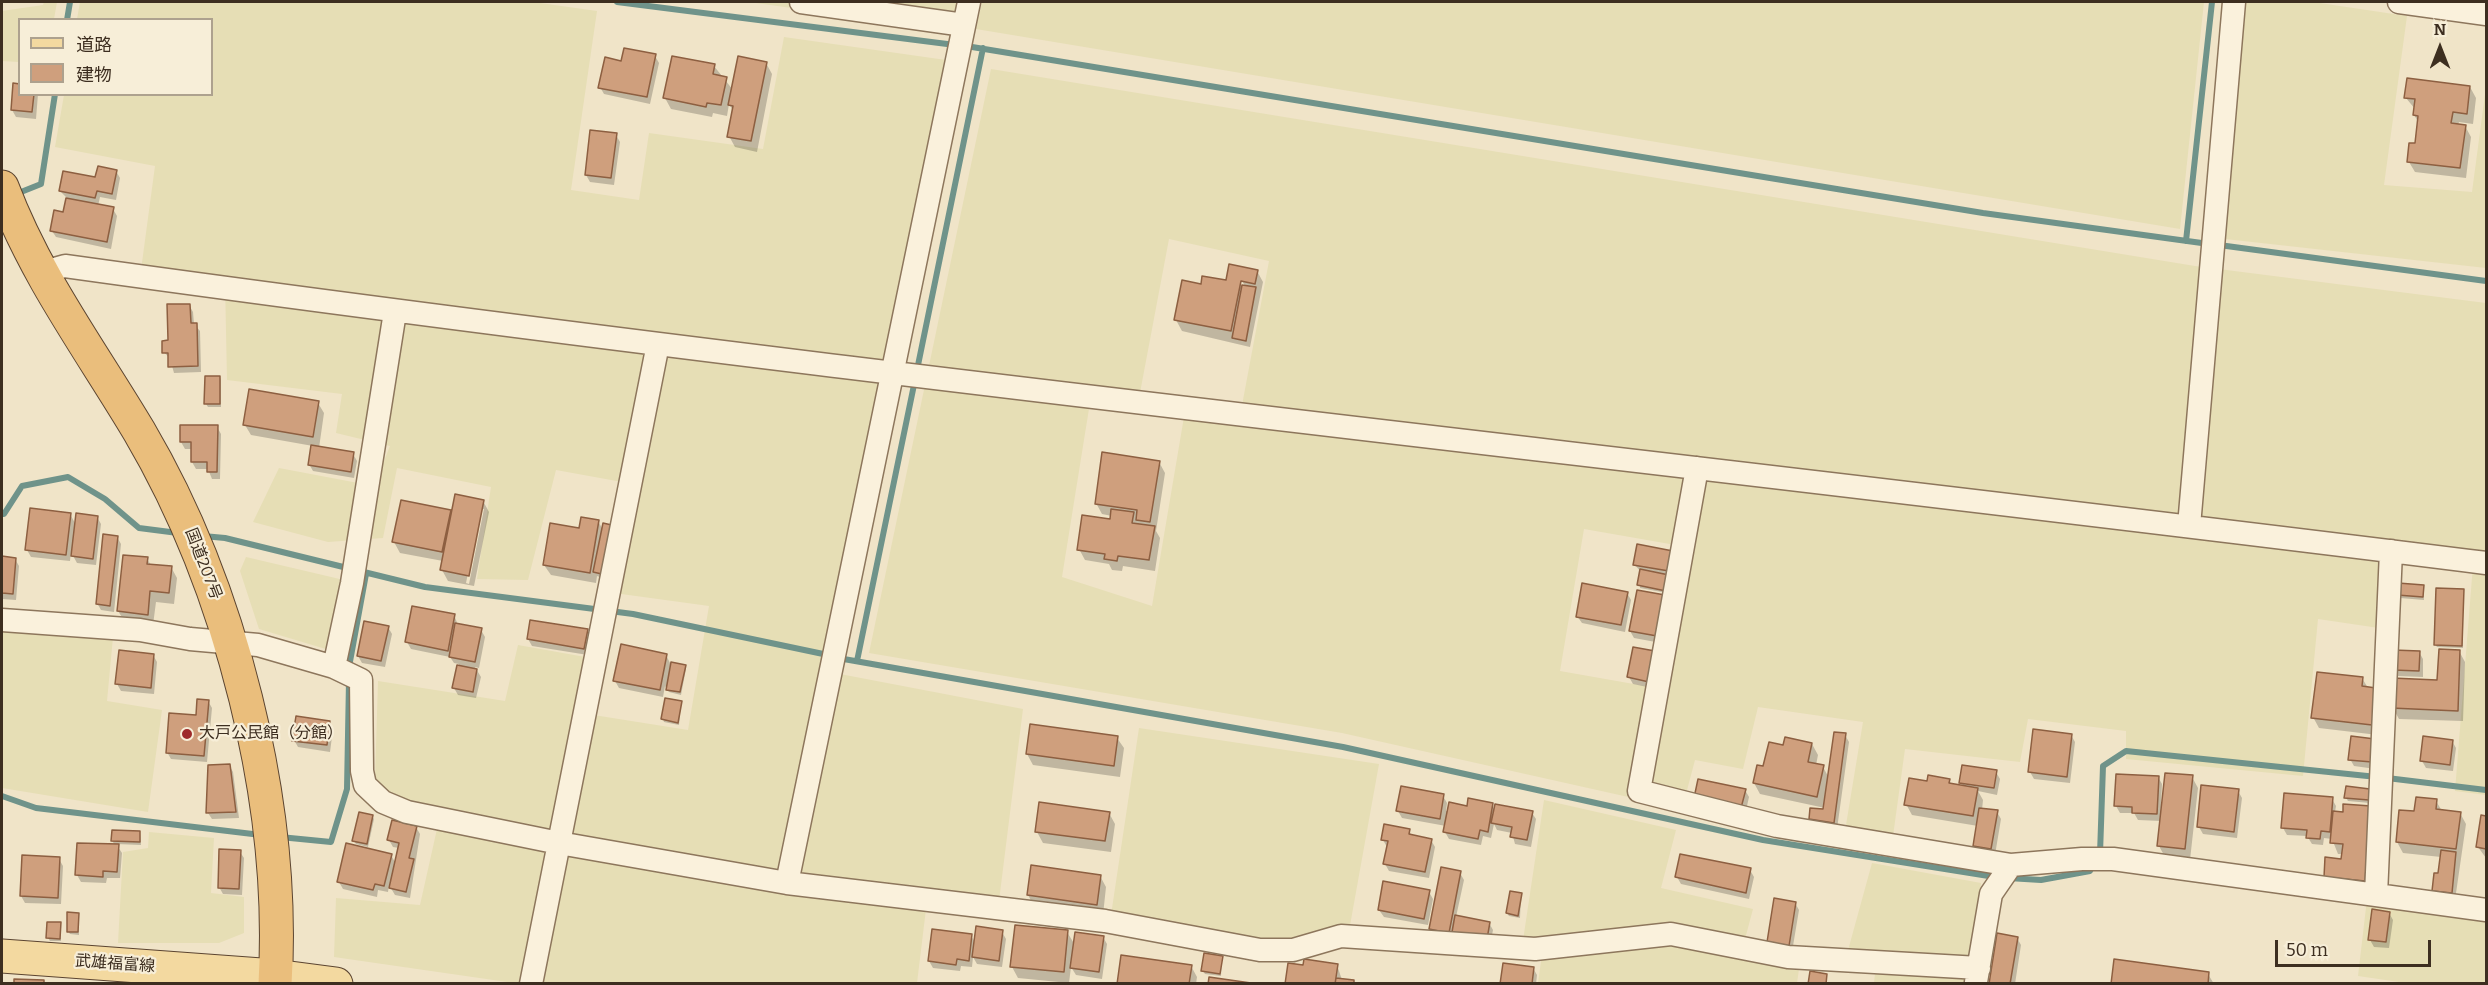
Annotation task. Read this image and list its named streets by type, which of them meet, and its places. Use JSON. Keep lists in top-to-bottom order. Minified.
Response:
{"streets":{"highway":["国道207号"],"main road":["武雄福富線"]},"crossings":[["国道207号","武雄福富線"]],"places":["大戸公民館（分館）"],"legend":["道路","建物"],"scale_bar":"50 m","north":"top"}
